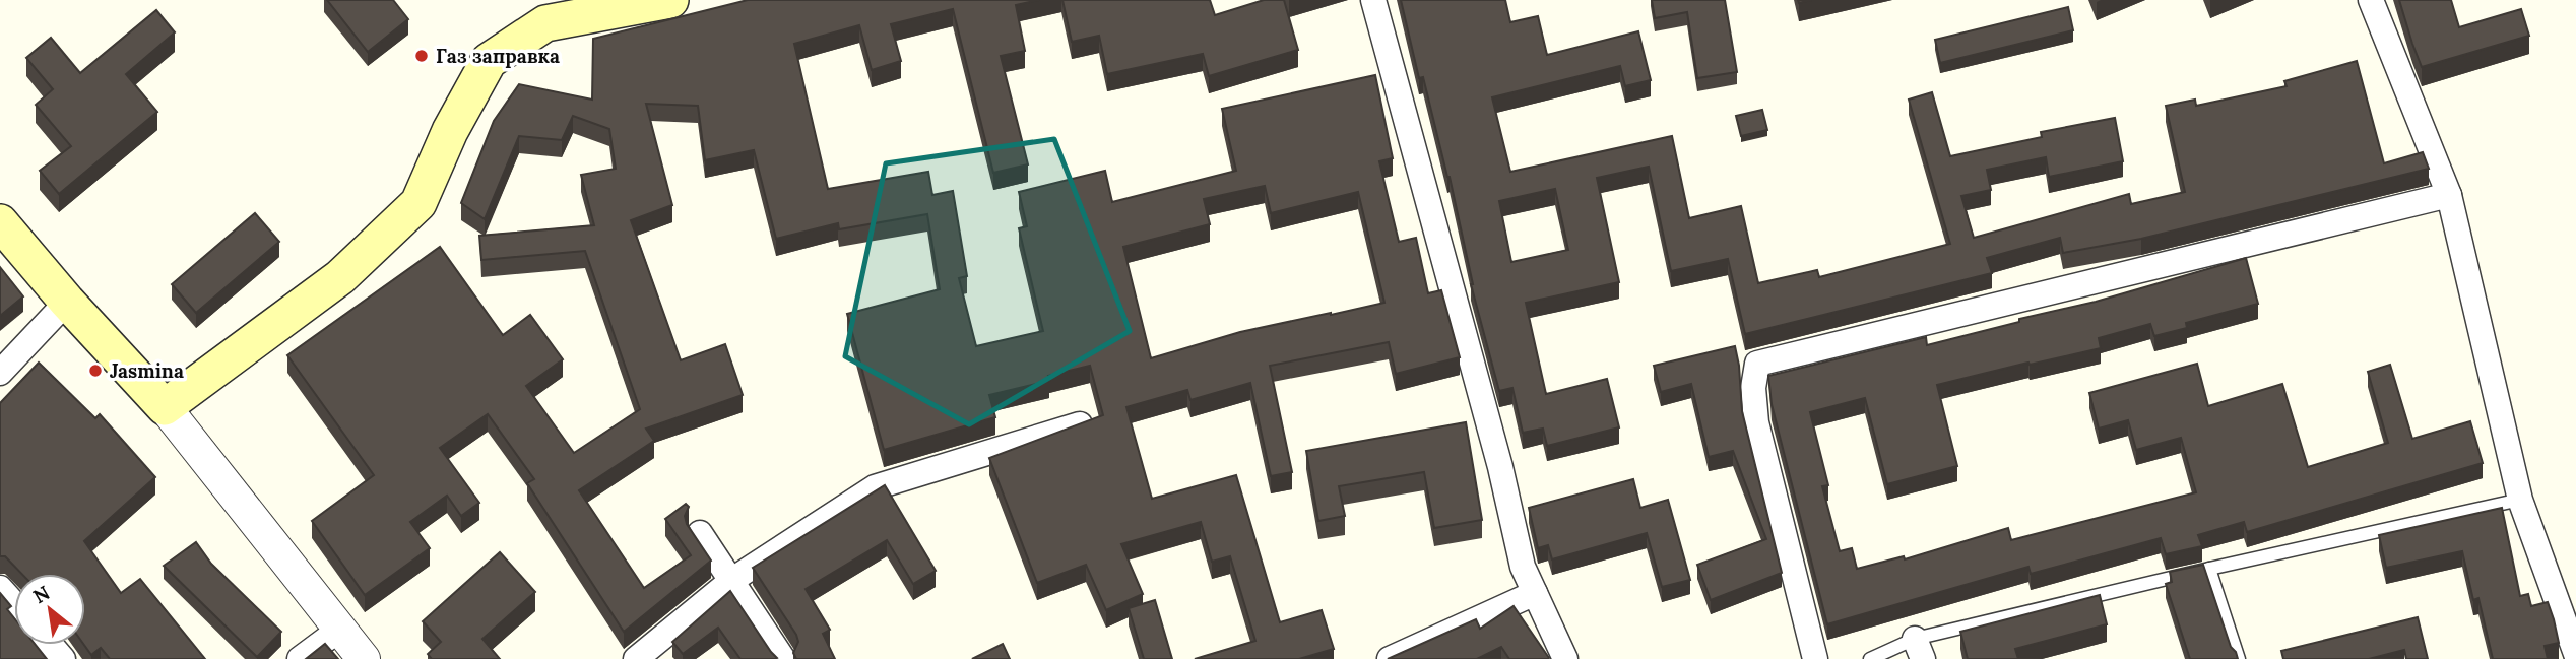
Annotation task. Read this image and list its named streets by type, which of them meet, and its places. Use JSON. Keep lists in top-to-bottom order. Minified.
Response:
{"places":["Газ заправка","Jasmina"],"north":"top left"}
